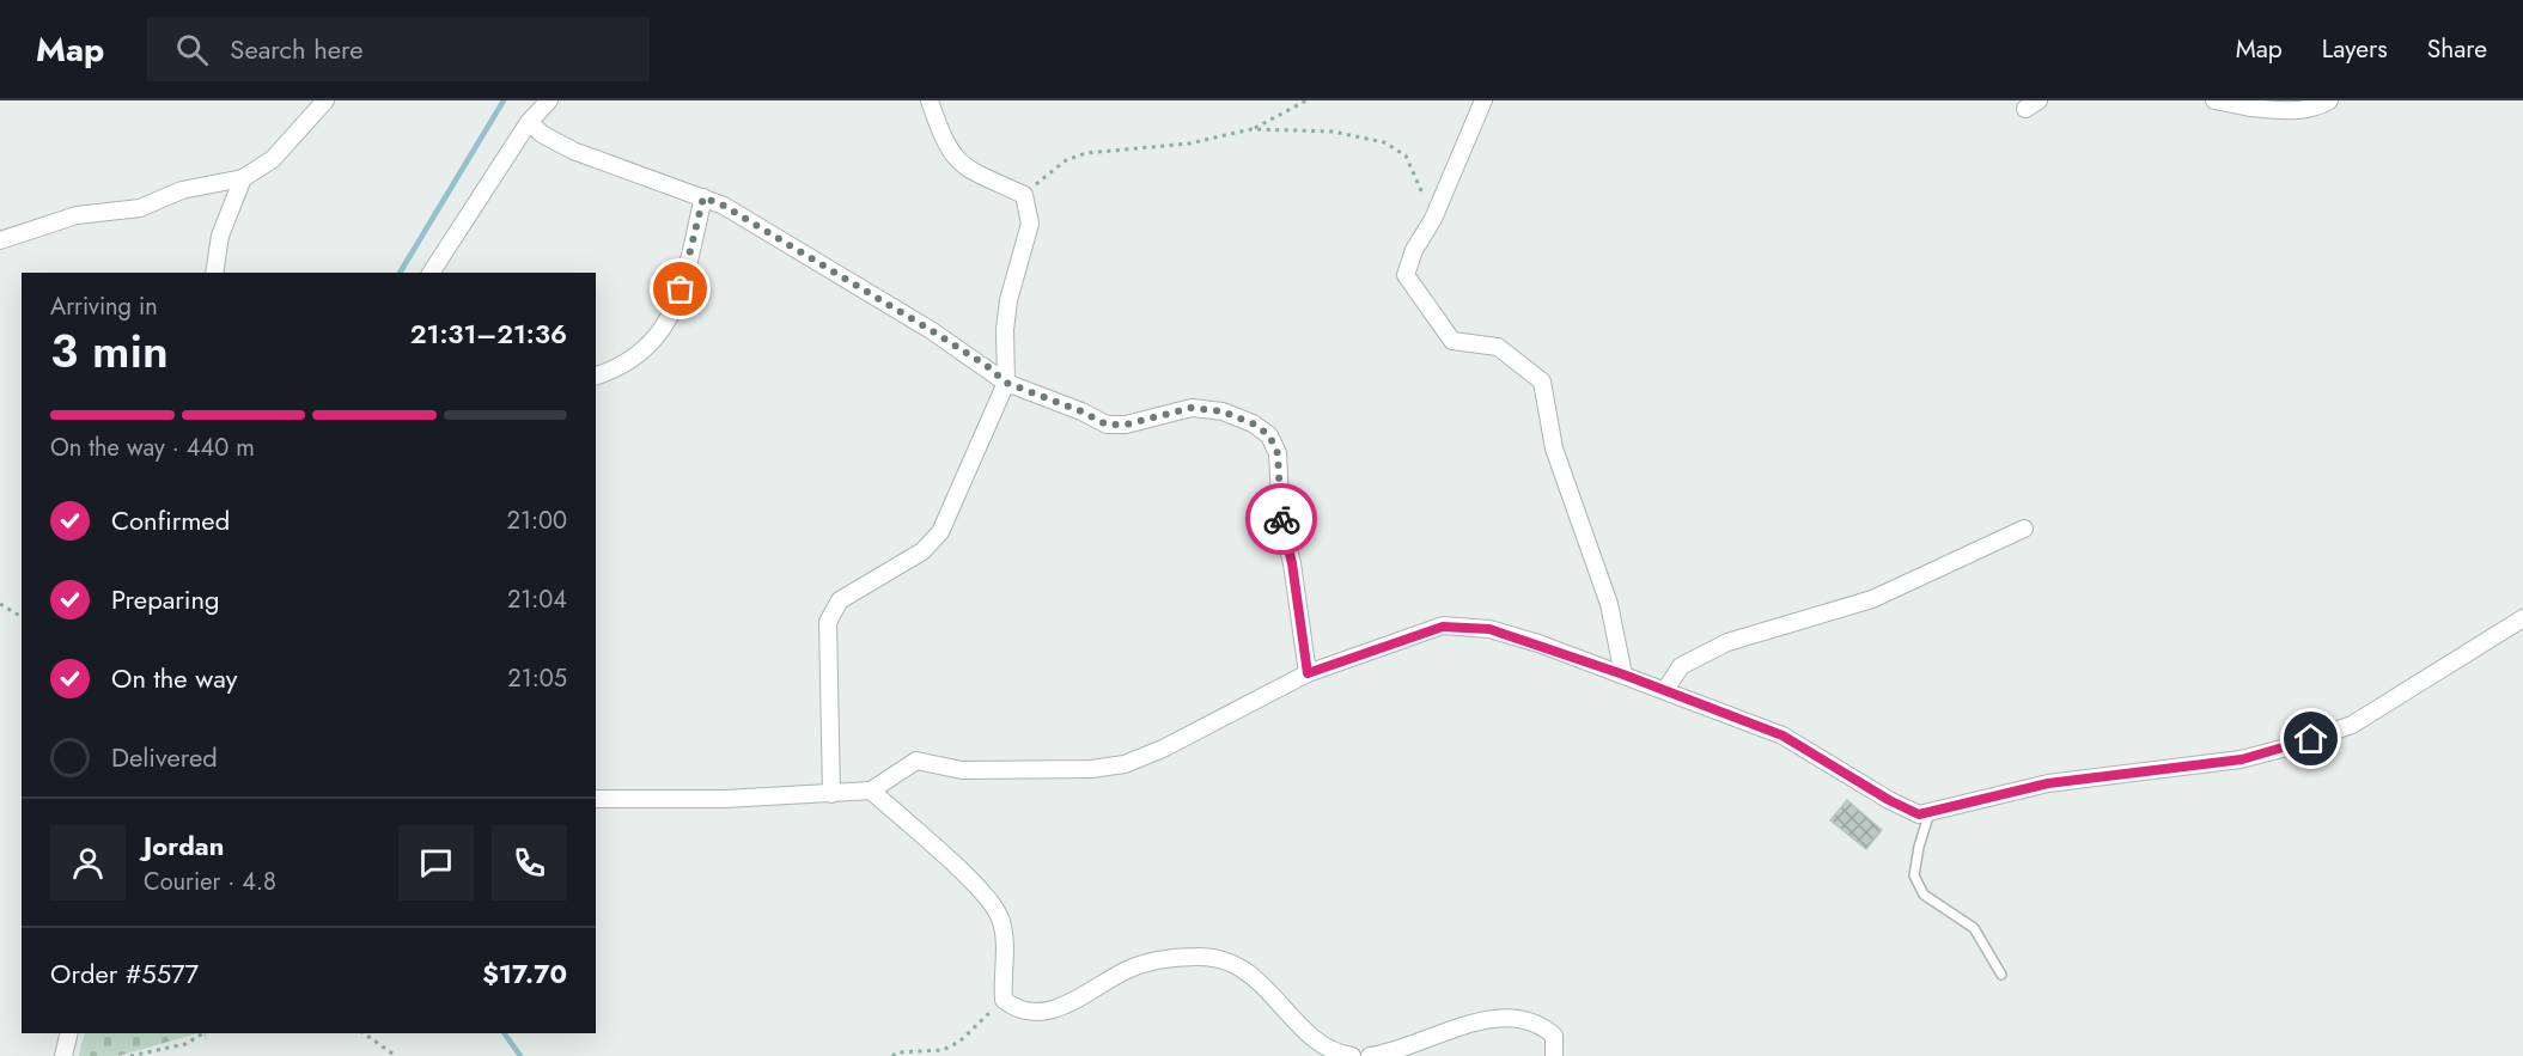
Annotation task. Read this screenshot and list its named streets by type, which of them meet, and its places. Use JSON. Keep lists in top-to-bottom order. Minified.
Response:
{"page":{"header":"Map","search":"Search here","nav":["Map","Layers","Share"],"heading":["3 min","Arriving in","21:31–21:36"],"panel":["Jordan","Courier · 4.8","Order #5577","$17.70"],"bar":"On the way · 440 m","list":[["Confirmed","21:00"],["Preparing","21:04"],["On the way","21:05"],"Delivered"]}}
